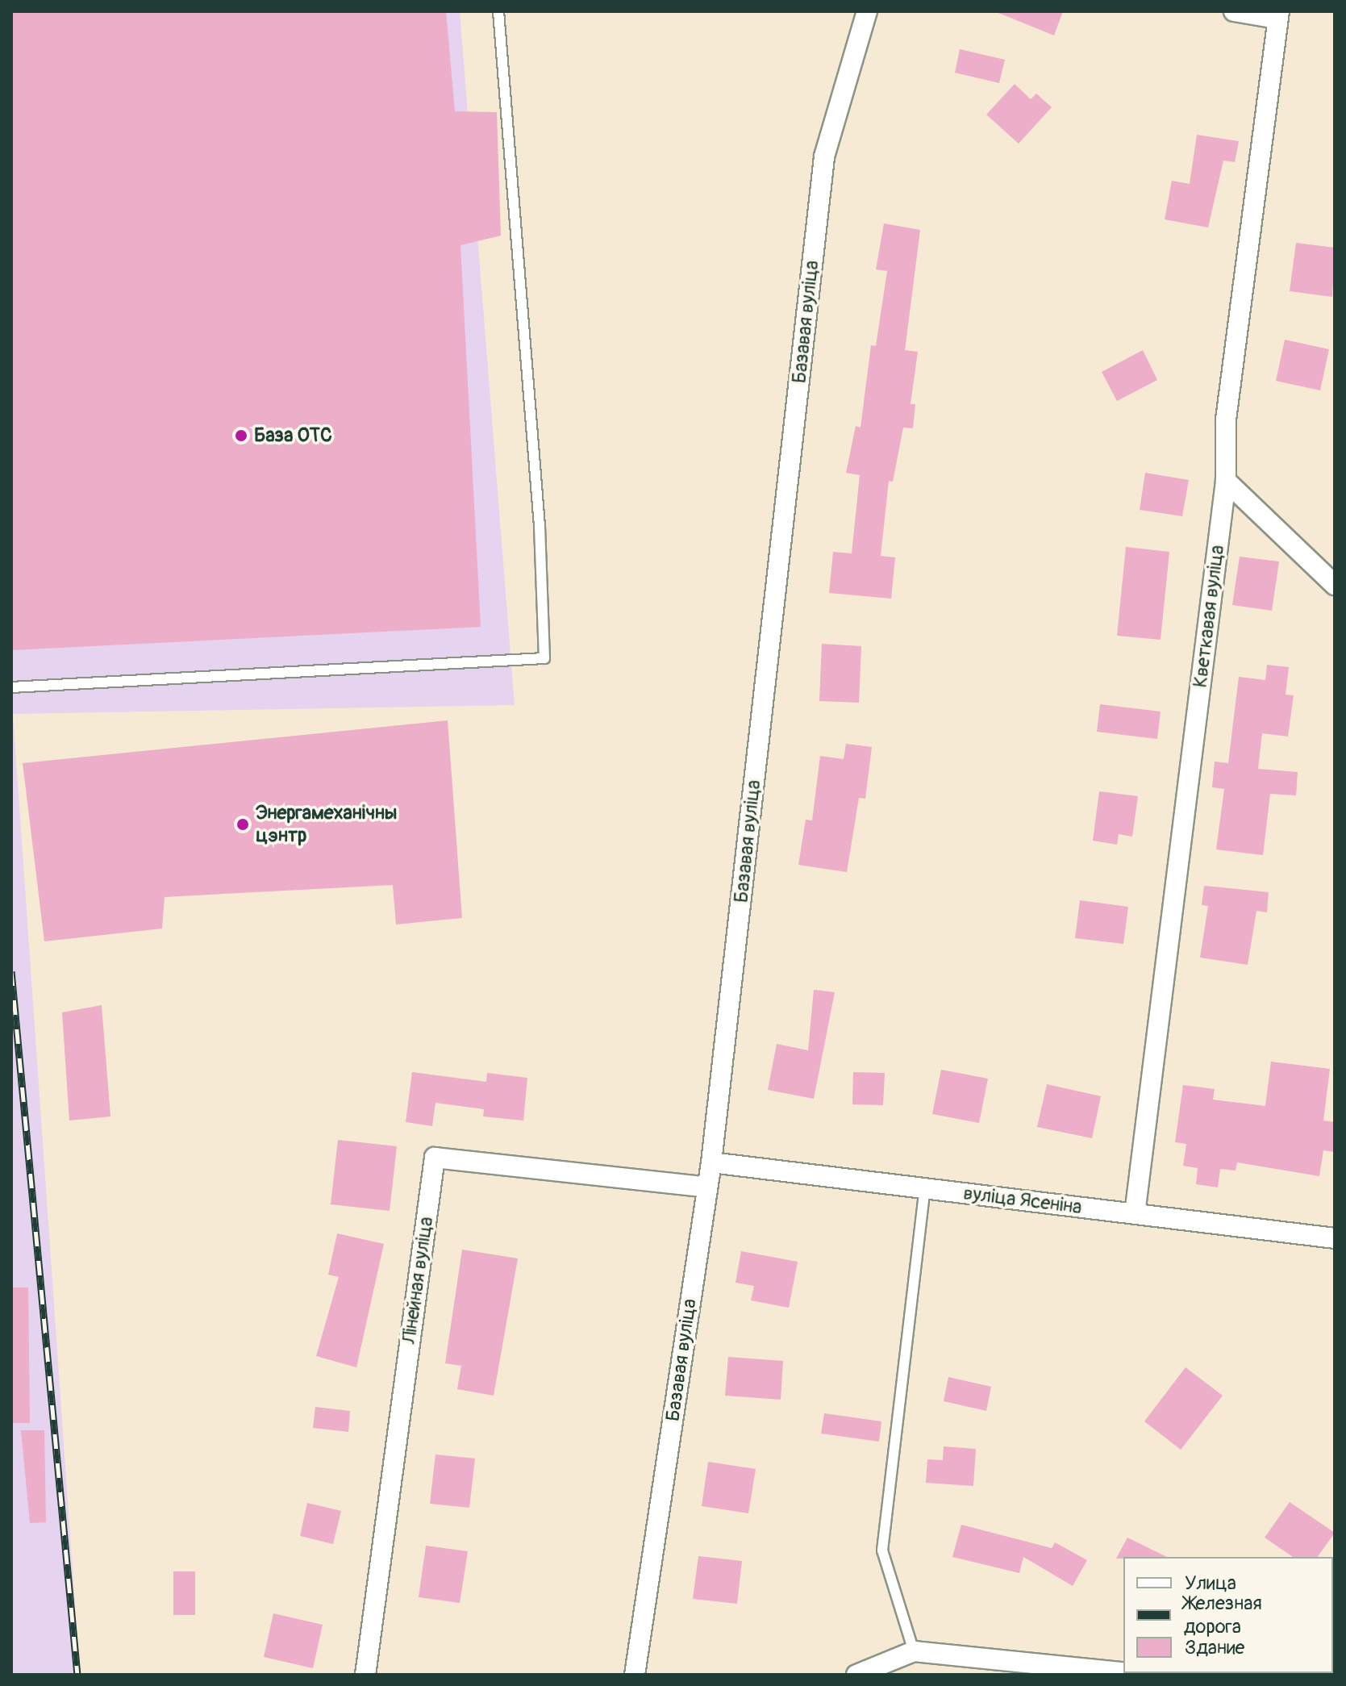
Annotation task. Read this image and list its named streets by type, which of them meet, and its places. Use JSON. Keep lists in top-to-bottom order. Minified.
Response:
{"streets":{"street":["Базавая вуліца","Кветкавая вуліца","вуліца Ясеніна","Лінейная вуліца"]},"crossings":[["Базавая вуліца","вуліца Ясеніна"],["Базавая вуліца","Лінейная вуліца"],["Кветкавая вуліца","вуліца Ясеніна"]],"places":["База ОТС","Энергамеханічны цэнтр"],"legend":["Улица","Железная дорога","Здание"]}
